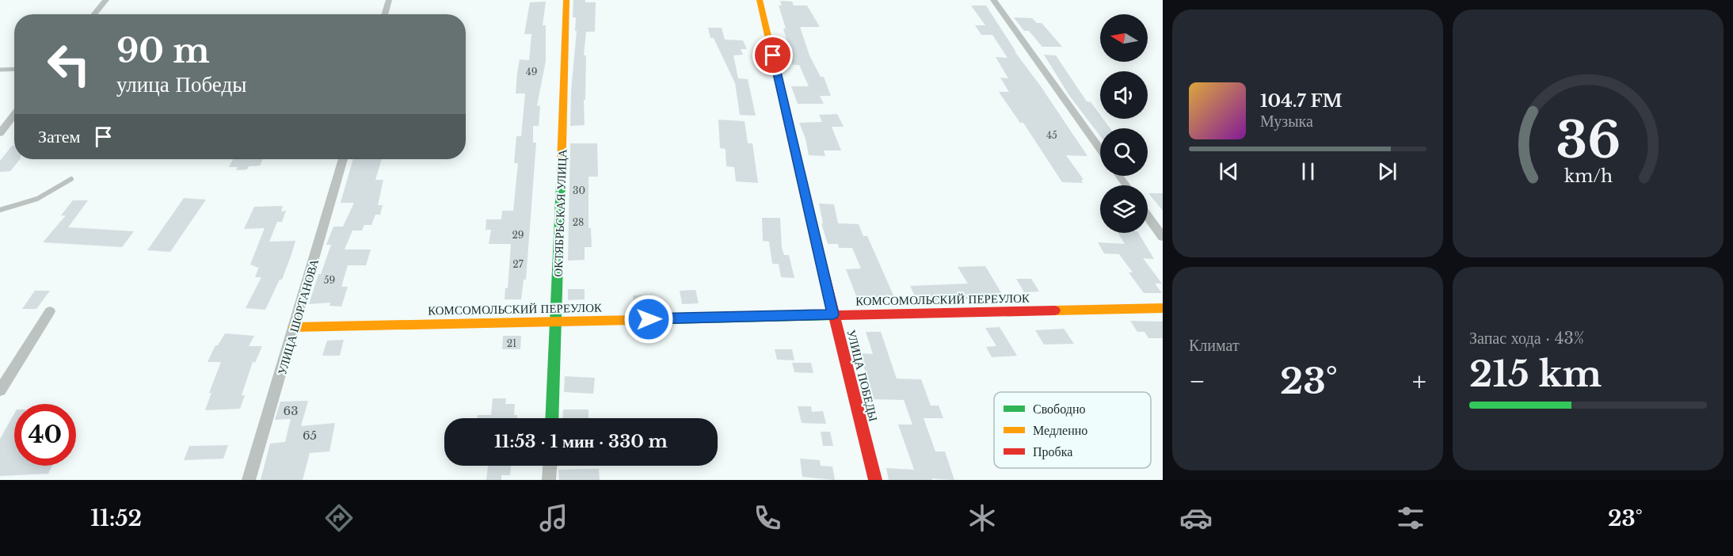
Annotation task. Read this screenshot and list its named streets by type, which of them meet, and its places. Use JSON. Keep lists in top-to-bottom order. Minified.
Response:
{"streets":{"street":["ОКТЯБРЬСКАЯ УЛИЦА","КОМСОМОЛЬСКИЙ ПЕРЕУЛОК","УЛИЦА ШОРТАНОВА","УЛИЦА ПОБЕДЫ"]},"crossings":[["ОКТЯБРЬСКАЯ УЛИЦА","КОМСОМОЛЬСКИЙ ПЕРЕУЛОК"],["КОМСОМОЛЬСКИЙ ПЕРЕУЛОК","УЛИЦА ШОРТАНОВА"],["КОМСОМОЛЬСКИЙ ПЕРЕУЛОК","УЛИЦА ПОБЕДЫ"]],"house_numbers":["49","45","30","28","29","27","59","21","63","65"],"legend":["Свободно","Медленно","Пробка"],"north":"left","page":{"turn":["90 m","улица Победы"],"song":["104.7 FM","Музыка"],"then":"Затем","tile":["Климат",["Запас хода · 43%","215 km"]],"heat":["−","23°","+"],"limit":"40","trip":"11:53 · 1 мин · 330 m","tabs":["11:52","23°"],"gauge":["36","km/h"]}}
